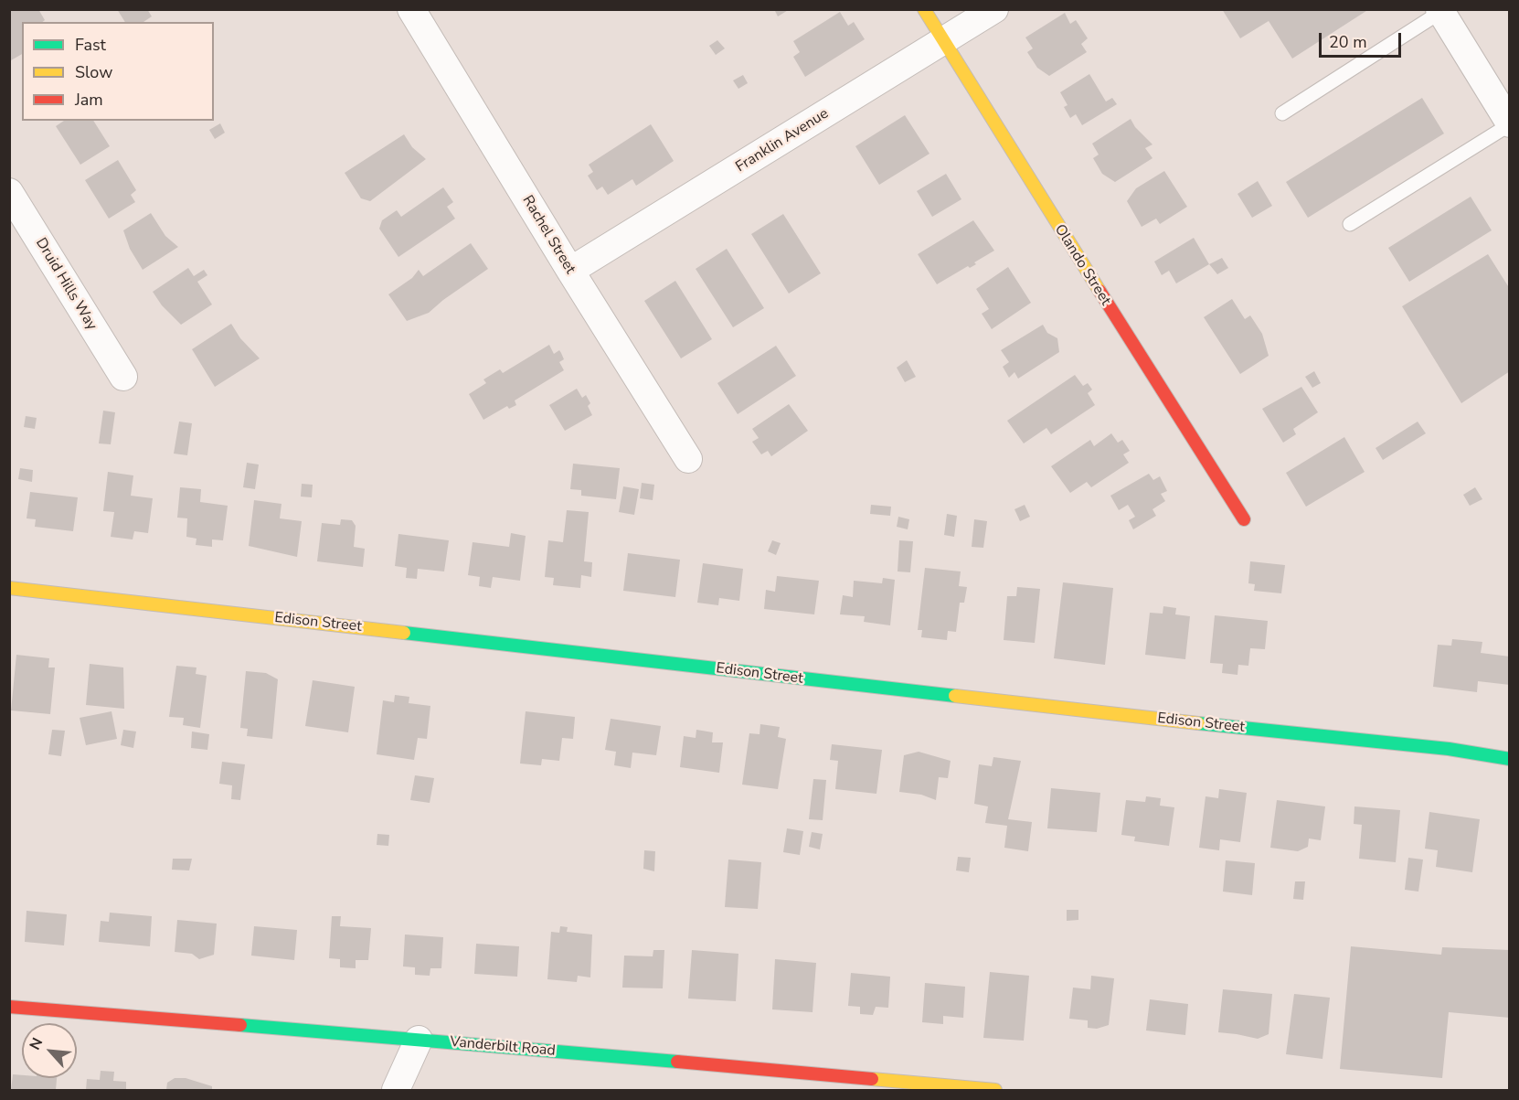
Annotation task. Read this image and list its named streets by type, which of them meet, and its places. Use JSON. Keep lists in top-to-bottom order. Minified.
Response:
{"streets":{"street":["Franklin Avenue","Rachel Street","Olando Street","Druid Hills Way","Edison Street","Vanderbilt Road"]},"crossings":[["Franklin Avenue","Rachel Street"],["Franklin Avenue","Olando Street"]],"legend":["Fast","Slow","Jam"],"scale_bar":"20 m","north":"top left"}
